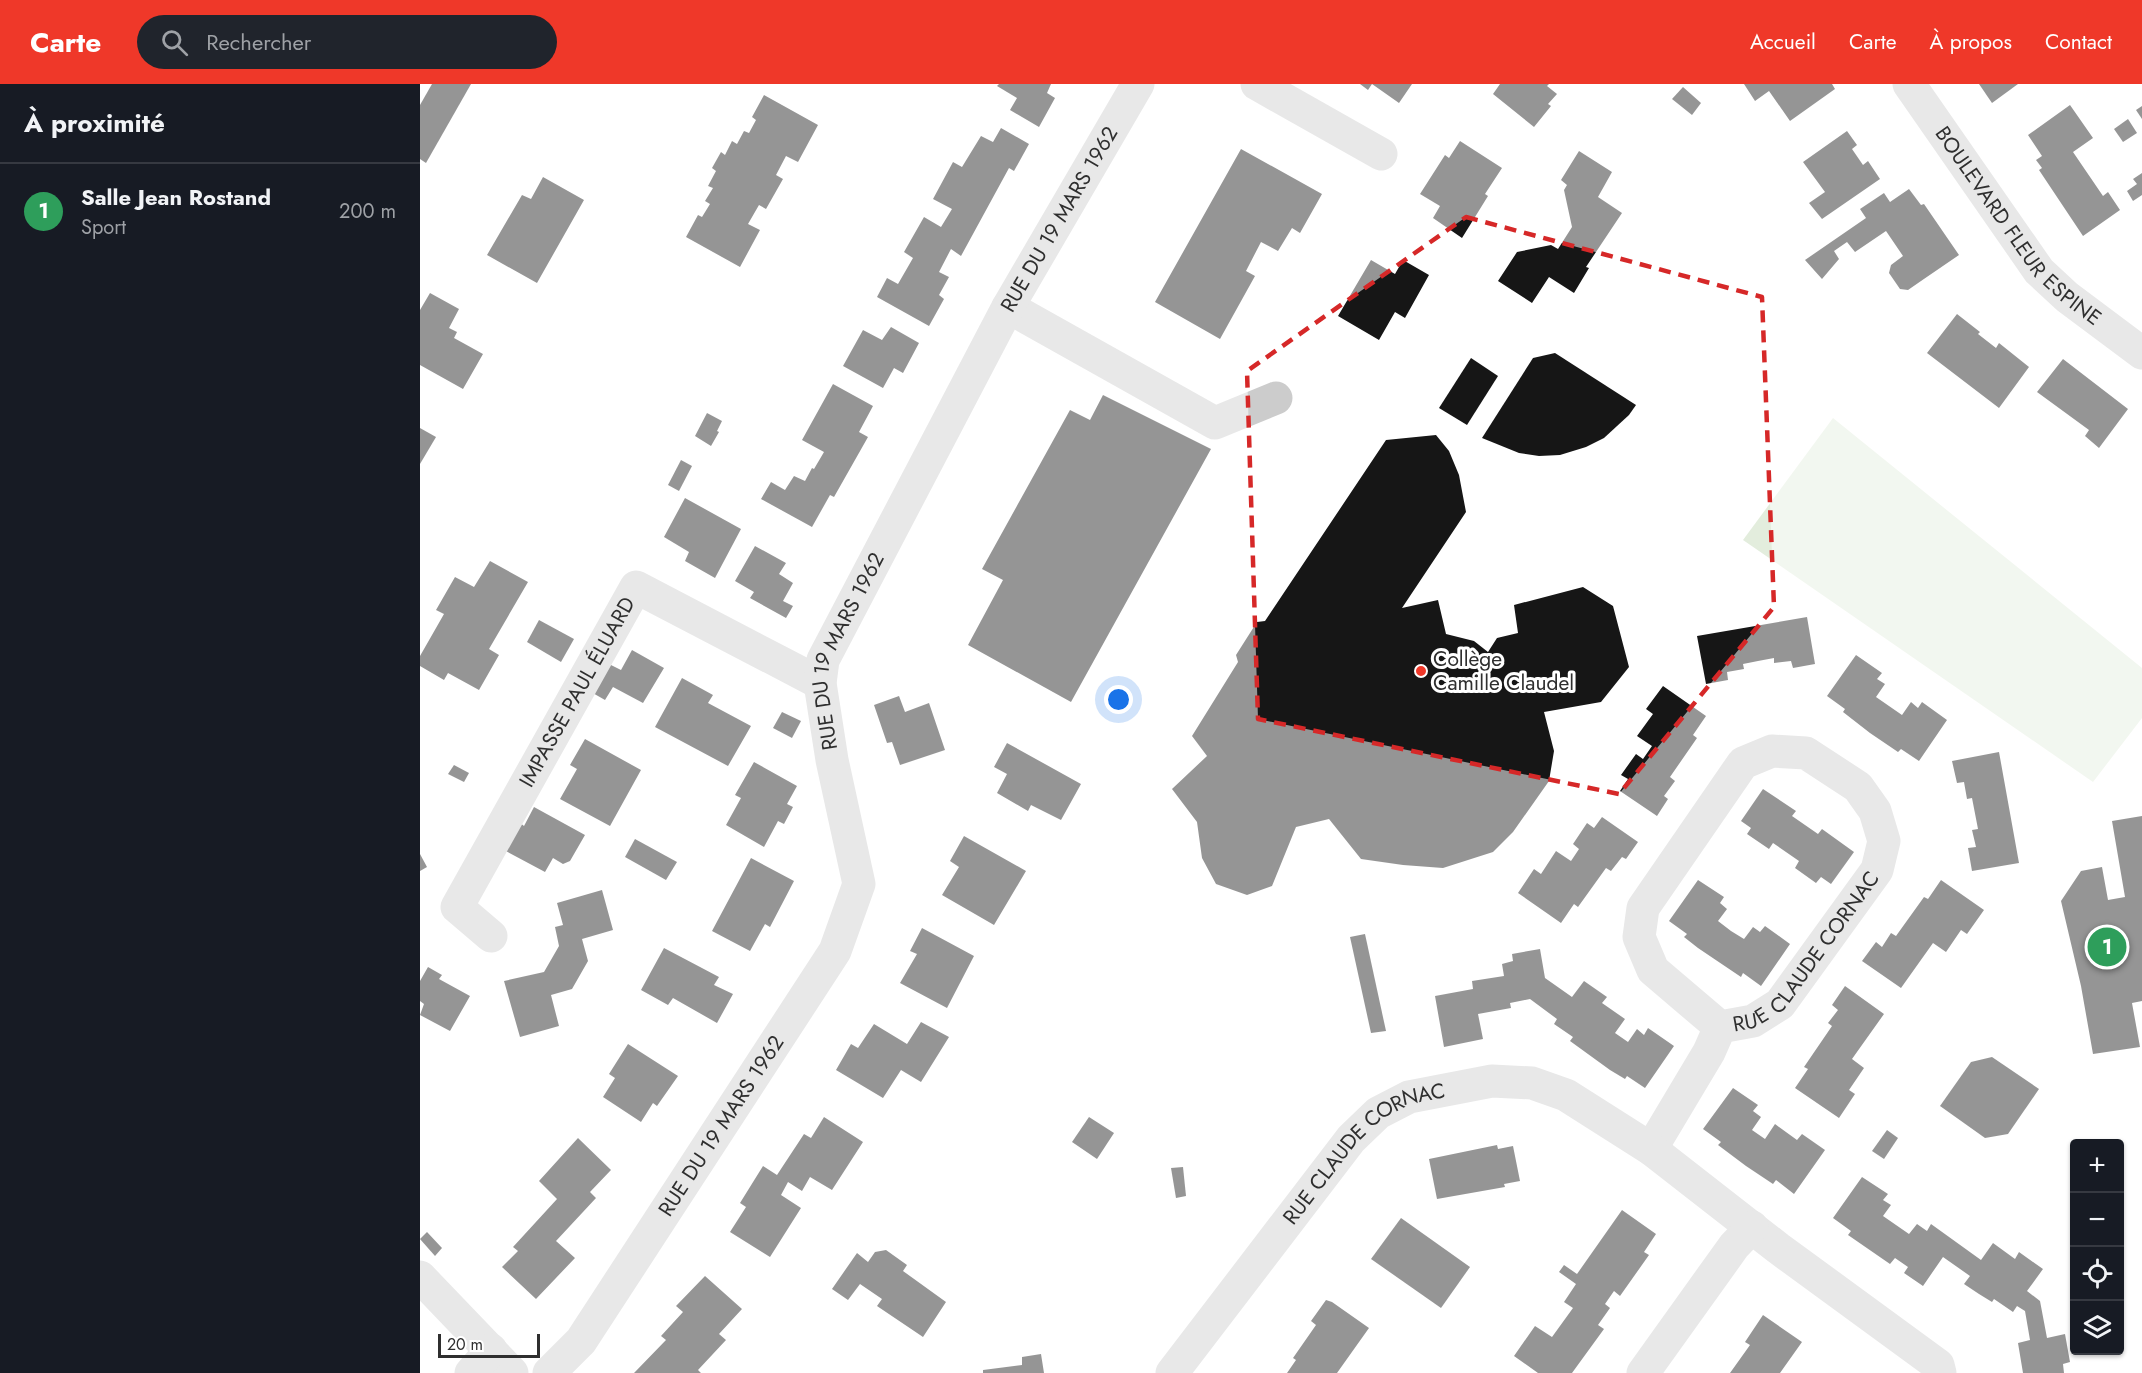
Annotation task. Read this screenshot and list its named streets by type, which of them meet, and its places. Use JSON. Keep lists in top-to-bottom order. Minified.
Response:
{"streets":{"street":["RUE DU 19 MARS 1962","BOULEVARD FLEUR ESPINE","IMPASSE PAUL ÉLUARD","RUE CLAUDE CORNAC"]},"crossings":[["RUE DU 19 MARS 1962","IMPASSE PAUL ÉLUARD"]],"places":["Collège Camille Claudel"],"scale_bar":"20 m","page":{"header":"Carte","search":"Rechercher","nav":["Accueil","Carte","À propos","Contact"],"heading":"À proximité","list":[{"mark":"1","name":"Salle Jean Rostand","note":"Sport","value":"200 m"}],"pins":"1","map_buttons":["+","−"],"scale":"20 m"}}
